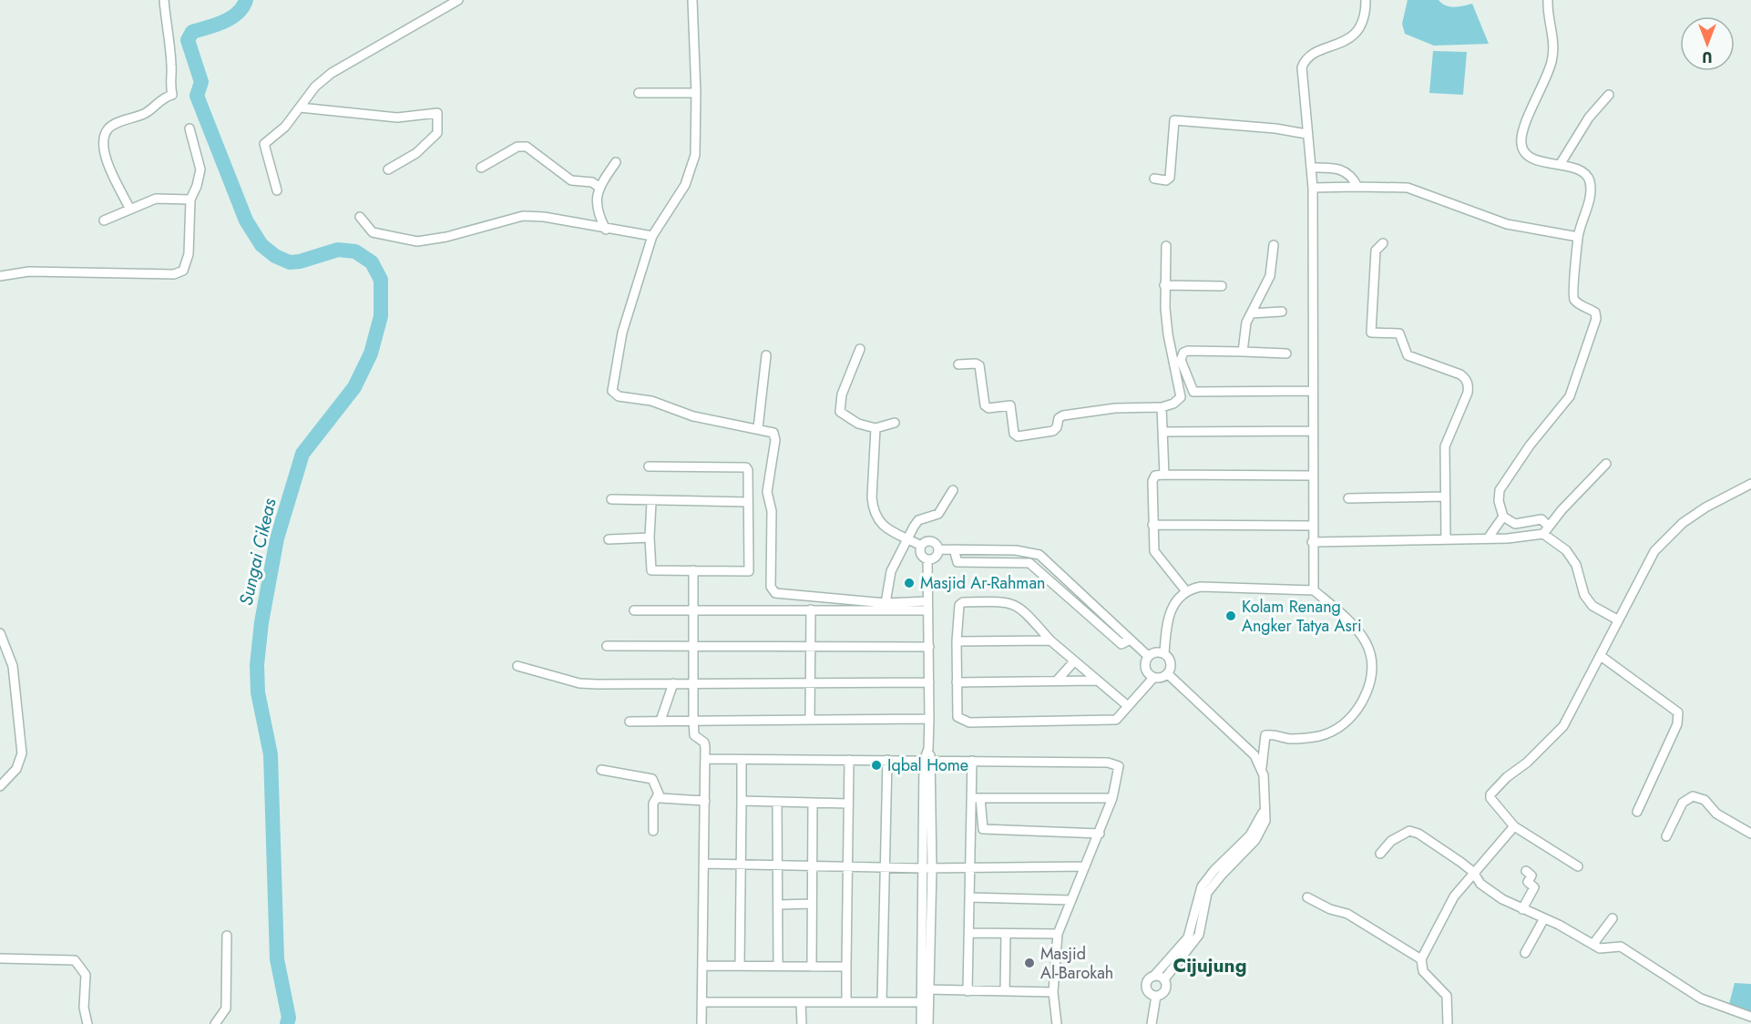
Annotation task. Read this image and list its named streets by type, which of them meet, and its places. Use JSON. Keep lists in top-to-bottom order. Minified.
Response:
{"districts":["Cijujung"],"water":["Sungai Cikeas"],"places":["Masjid Ar-Rahman","Kolam Renang Angker Tatya Asri","Iqbal Home","Masjid Al-Barokah"],"north":"bottom"}
